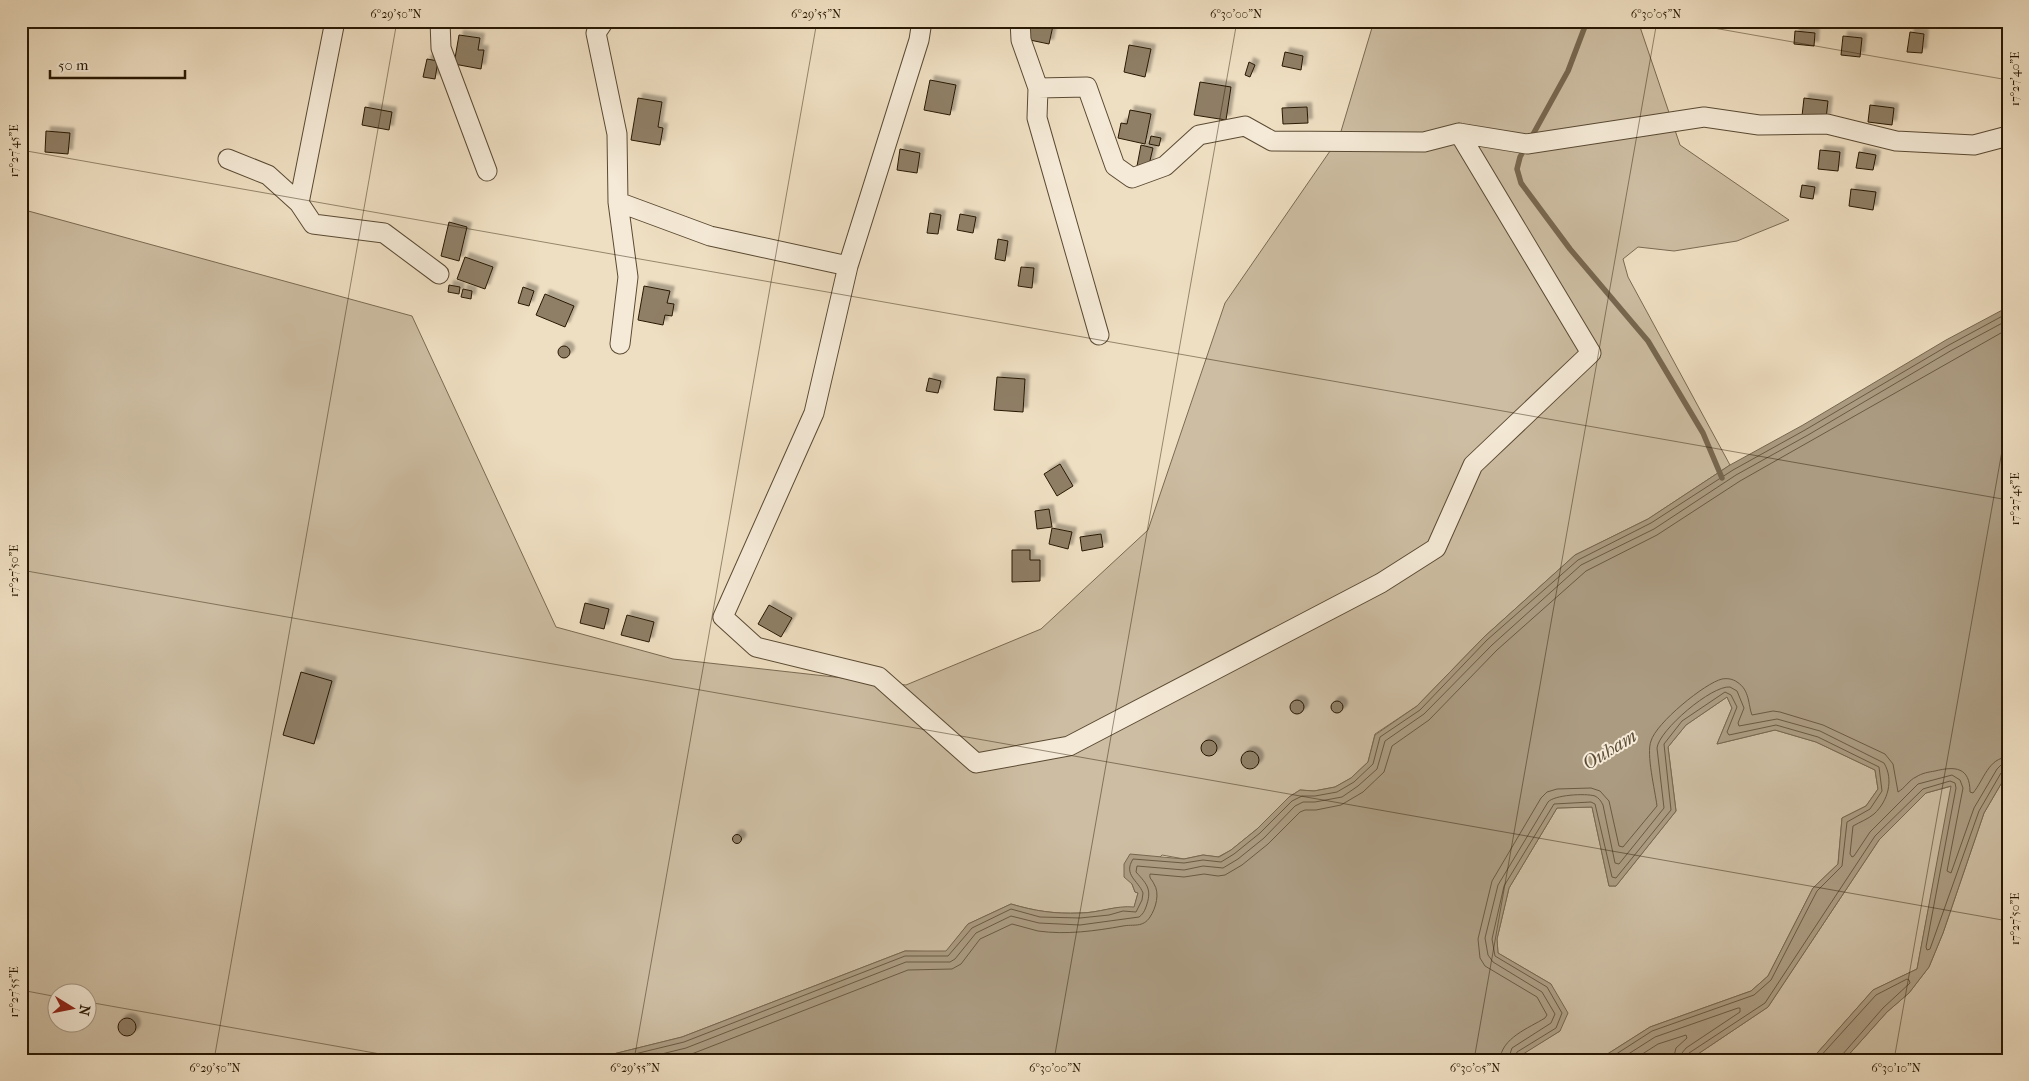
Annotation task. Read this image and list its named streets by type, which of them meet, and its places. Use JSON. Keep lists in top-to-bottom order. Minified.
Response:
{"water":["Ouham"],"scale_bar":"50 m","north":"right","coordinates":["6°29'50\"N","6°29'55\"N","6°30'00\"N","6°30'05\"N","17°27'40\"E","17°27'45\"E","17°27'50\"E","17°27'55\"E","6°30'10\"N"]}
